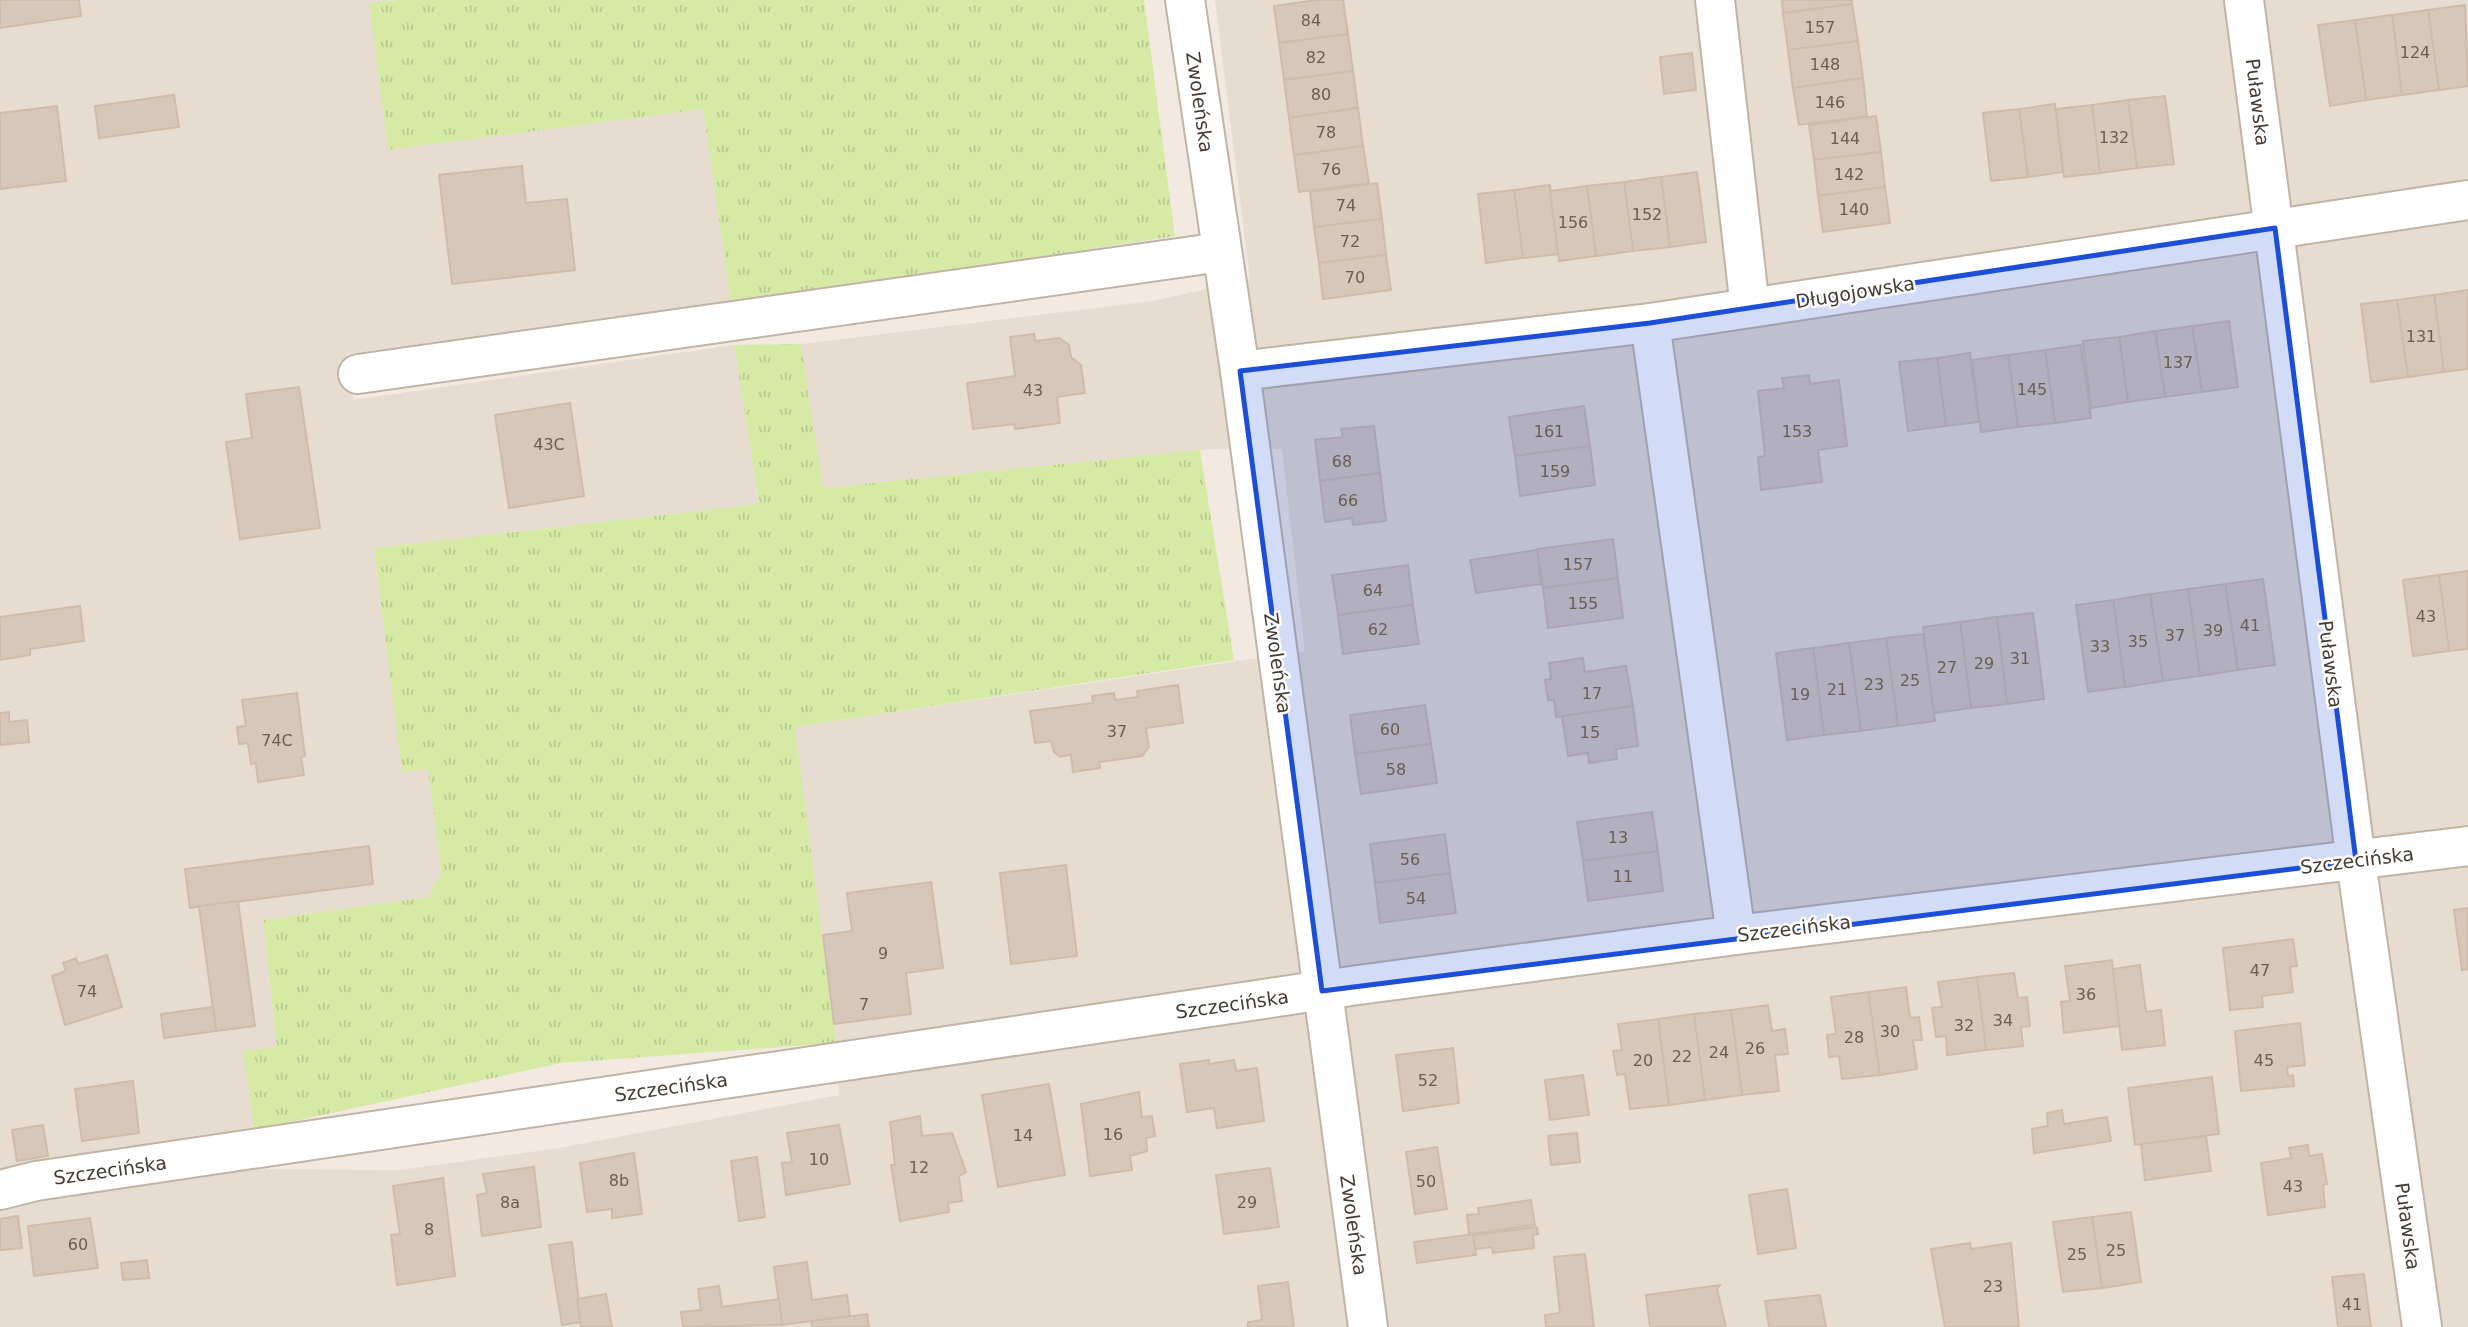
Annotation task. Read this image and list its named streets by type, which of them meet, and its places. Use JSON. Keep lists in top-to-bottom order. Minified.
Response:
{"streets":{"street":["Zwoleńska","Puławska","Długojowska","Szczecińska"]},"crossings":[["Zwoleńska","Długojowska"],["Zwoleńska","Szczecińska"],["Puławska","Długojowska"],["Puławska","Szczecińska"]],"house_numbers":["84","157","124","82","148","80","146","78","132","144","76","142","74","140","152","156","72","70","131","137","145","43","161","153","43C","68","159","66","157","64","155","43","41","62","39","37","35","33","31","29","27","25","23","21","17","19","60","37","15","74C","58","13","56","11","54","9","47","74","36","7","34","32","30","28","26","24","22","20","45","52","16","14","10","12","8b","50","43","8a","29","8","60","25","25","23","41"]}
